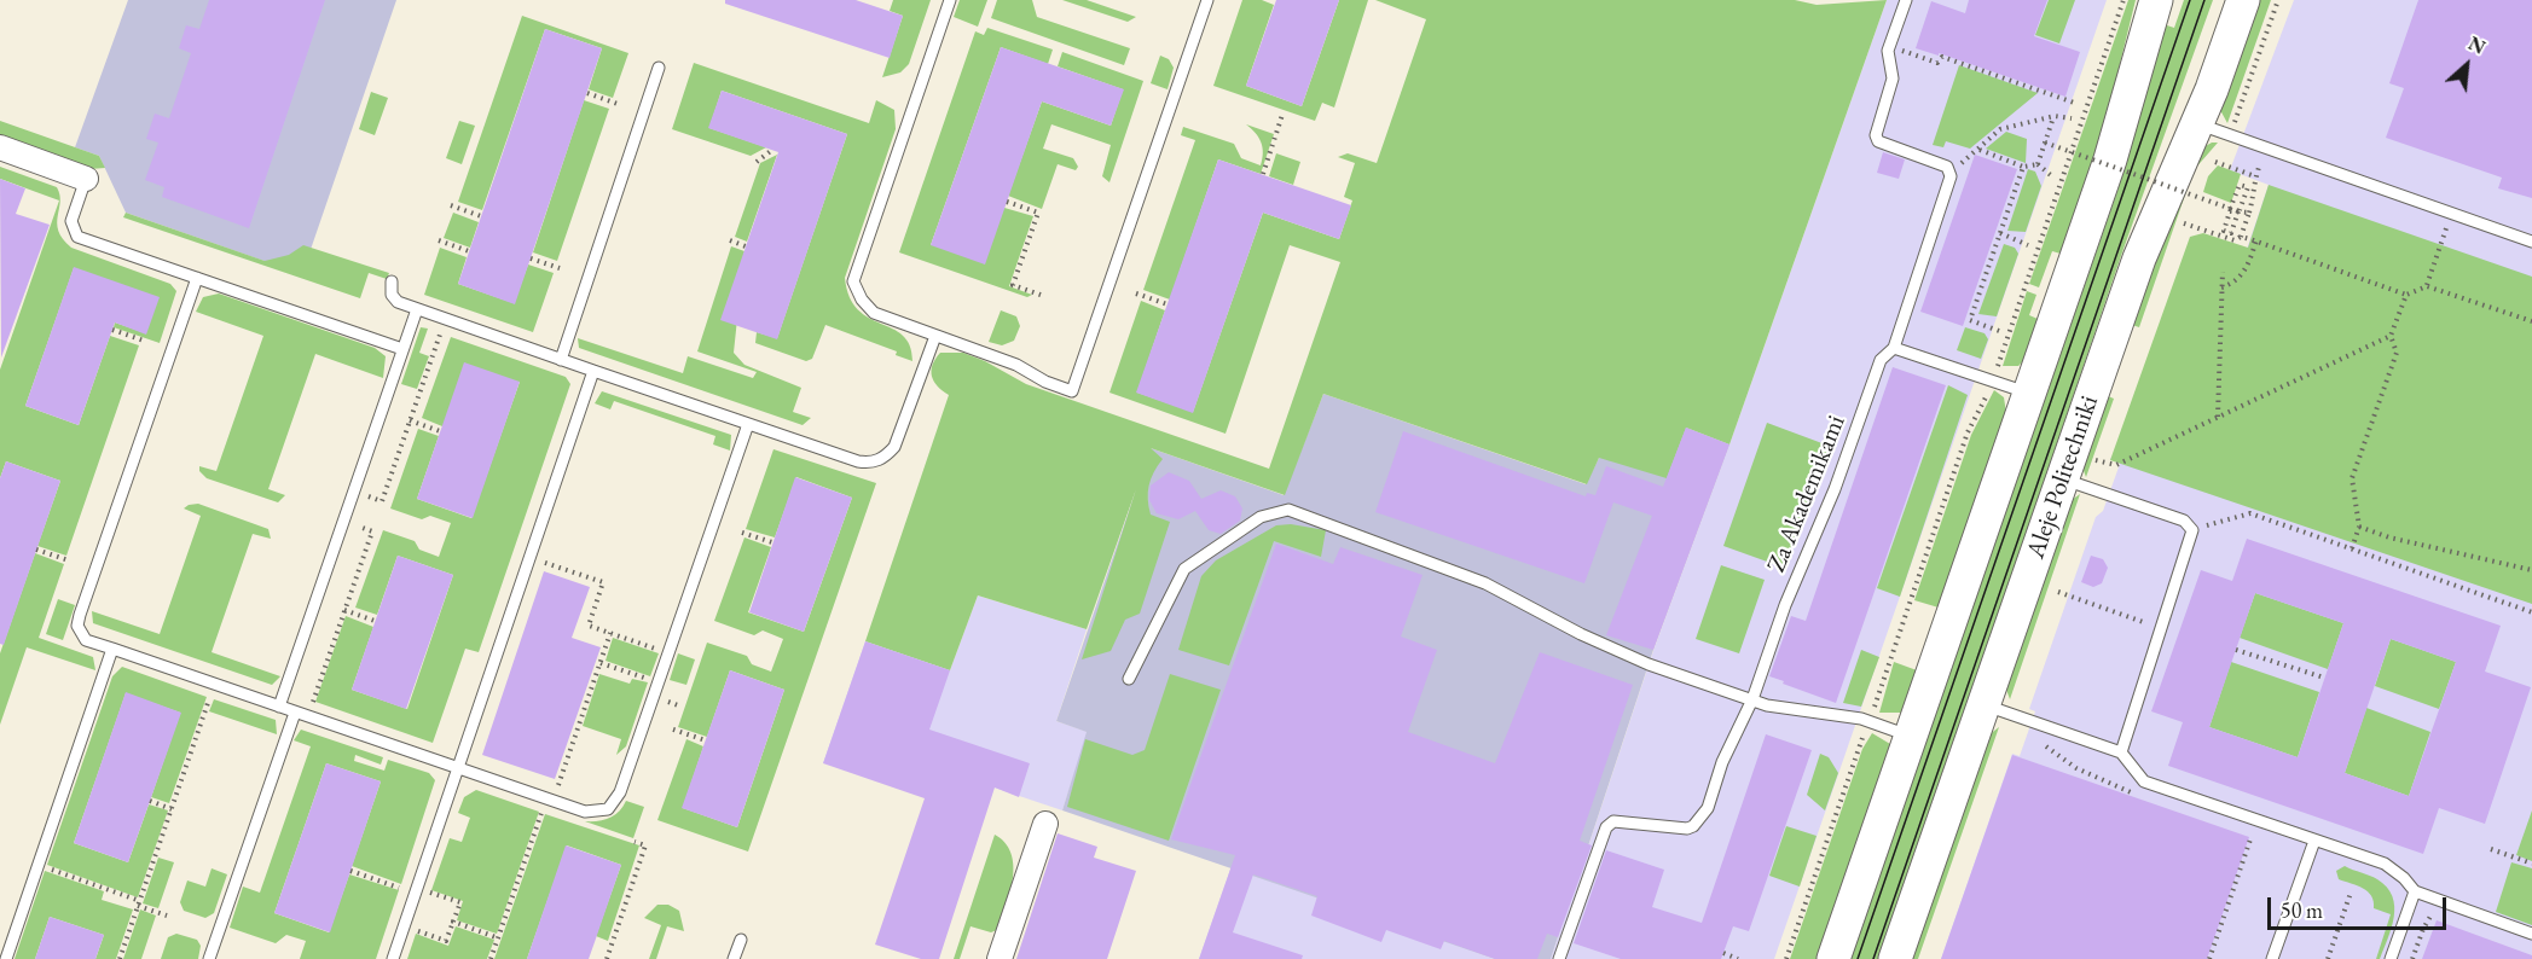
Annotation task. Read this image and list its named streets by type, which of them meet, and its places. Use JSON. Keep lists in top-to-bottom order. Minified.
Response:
{"streets":{"main road":["Aleje Politechniki"],"lane":["Za Akademikami"]},"scale_bar":"50 m","north":"top right"}
